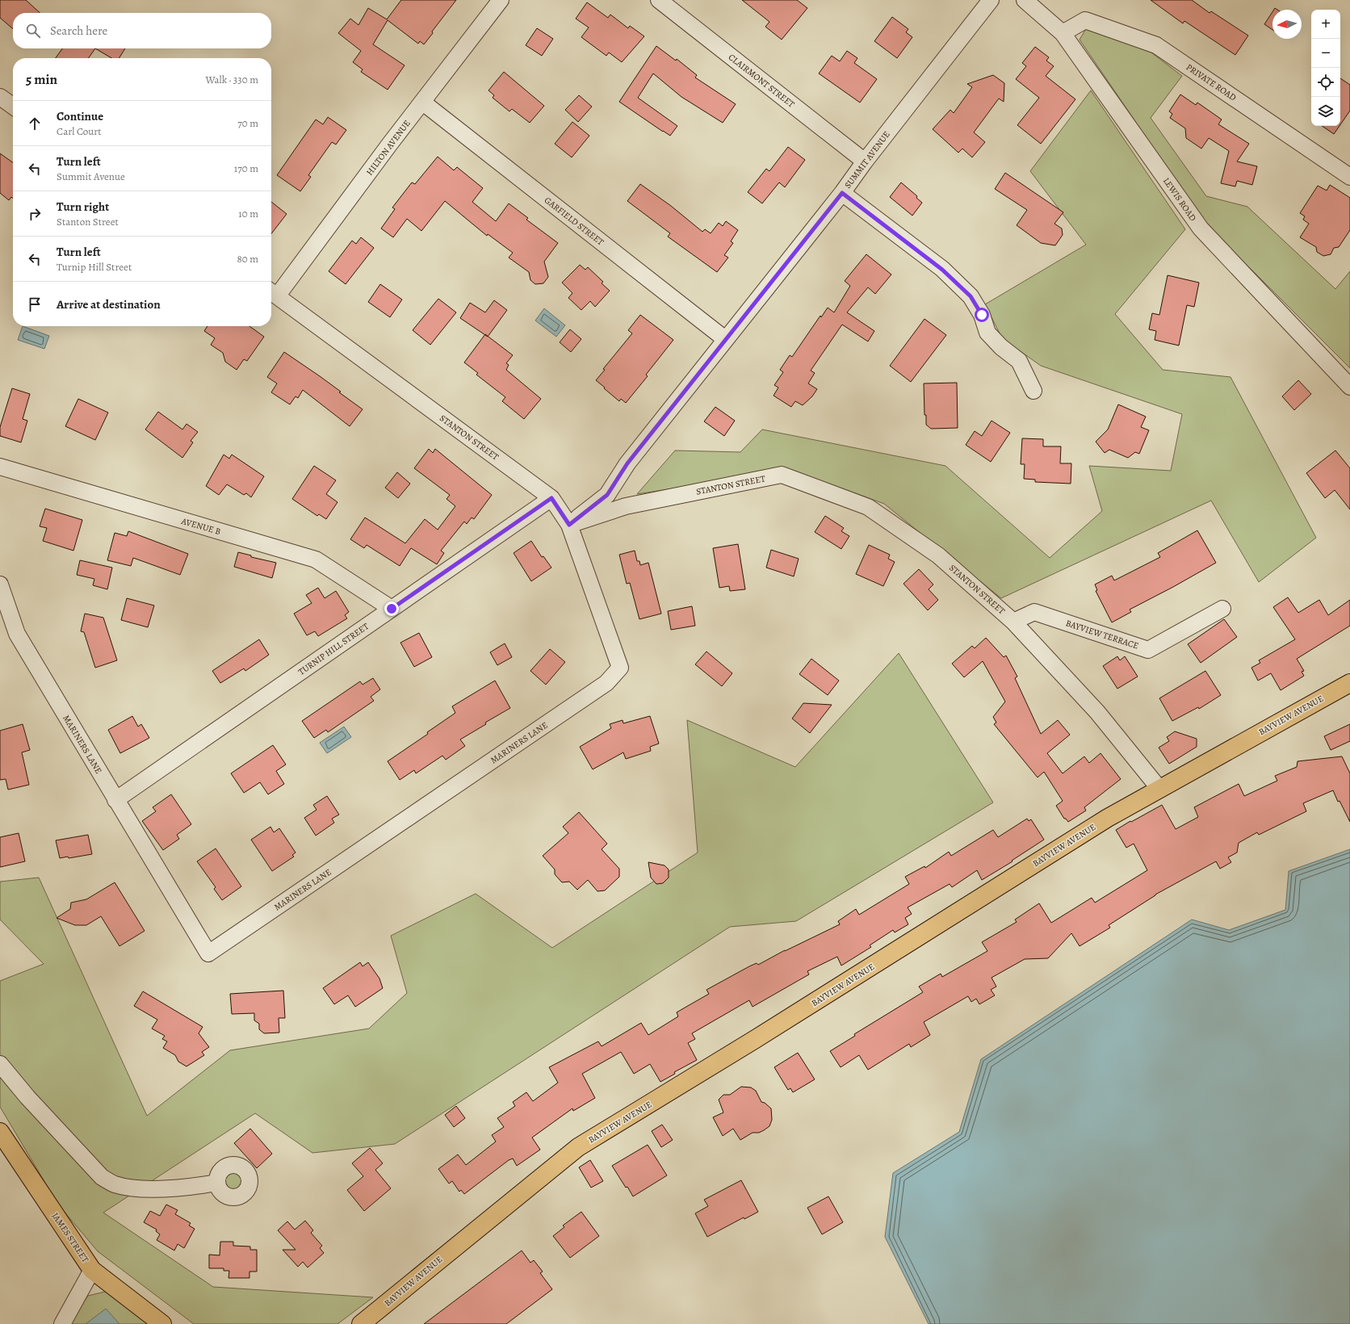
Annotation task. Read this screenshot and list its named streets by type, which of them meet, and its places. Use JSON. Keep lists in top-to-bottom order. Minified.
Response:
{"streets":{"main road":["BAYVIEW AVENUE","JAMES STREET"],"street":["CLAIRMONT STREET","PRIVATE ROAD","HILTON AVENUE","SUMMIT AVENUE","LEWIS ROAD","GARFIELD STREET","STANTON STREET","AVENUE B","BAYVIEW TERRACE","TURNIP HILL STREET","MARINERS LANE"]},"crossings":[["CLAIRMONT STREET","SUMMIT AVENUE"],["PRIVATE ROAD","LEWIS ROAD"],["HILTON AVENUE","GARFIELD STREET"],["HILTON AVENUE","STANTON STREET"],["SUMMIT AVENUE","GARFIELD STREET"],["SUMMIT AVENUE","STANTON STREET"],["SUMMIT AVENUE","MARINERS LANE"],["STANTON STREET","BAYVIEW TERRACE"],["STANTON STREET","TURNIP HILL STREET"],["STANTON STREET","BAYVIEW AVENUE"],["STANTON STREET","MARINERS LANE"],["AVENUE B","TURNIP HILL STREET"],["TURNIP HILL STREET","MARINERS LANE"]],"north":"left","page":{"map_buttons":["+","−"],"search":"Search here","heading":["5 min","Walk · 330 m"],"list":[["Continue","Carl Court","70 m"],["Turn left","Summit Avenue","170 m"],["Turn right","Stanton Street","10 m"],["Turn left","Turnip Hill Street","80 m"],"Arrive at destination"]}}
